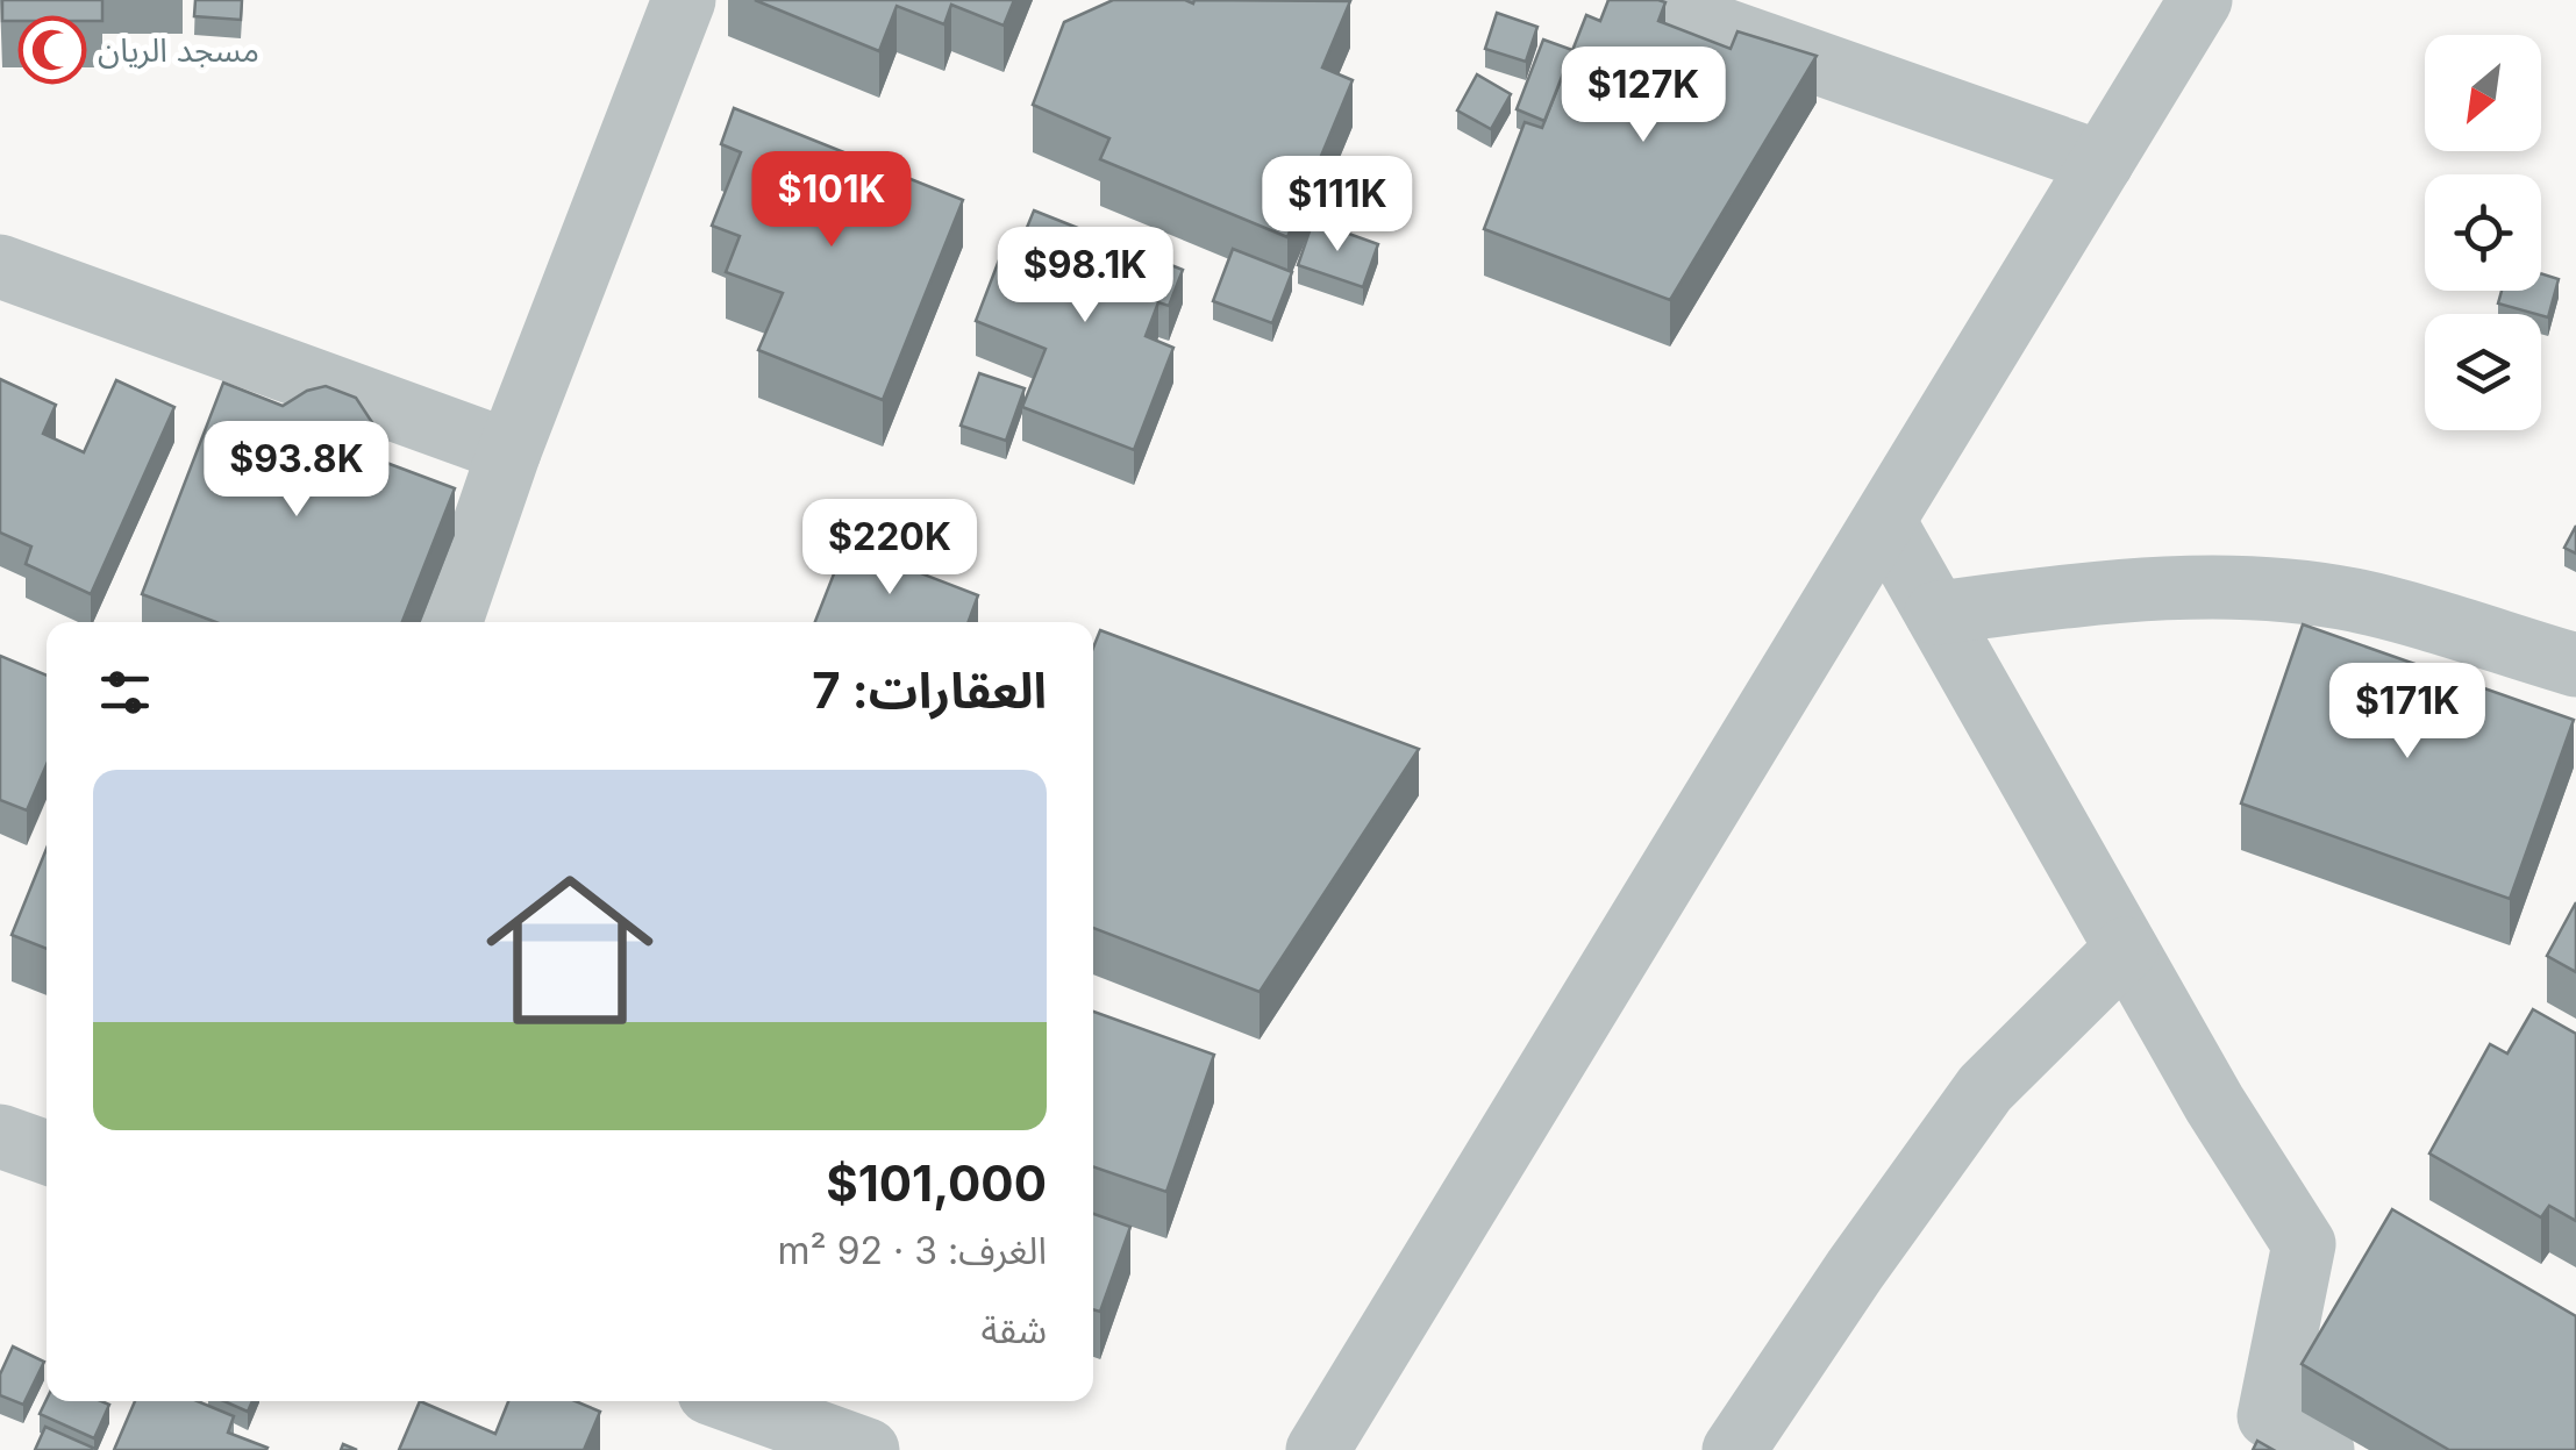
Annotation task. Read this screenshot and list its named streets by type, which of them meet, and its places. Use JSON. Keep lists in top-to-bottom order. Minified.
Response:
{"places":{"mosque":["مسجد الريان"]},"north":"bottom left","page":{"price":["$127K","$101K","$111K","$98.1K","$93.8K","$220K","$171K"],"heading":"العقارات: 7","list":[{"name":"$101,000","note":"الغرف: 3 · 92 m² · شقة"}]}}
